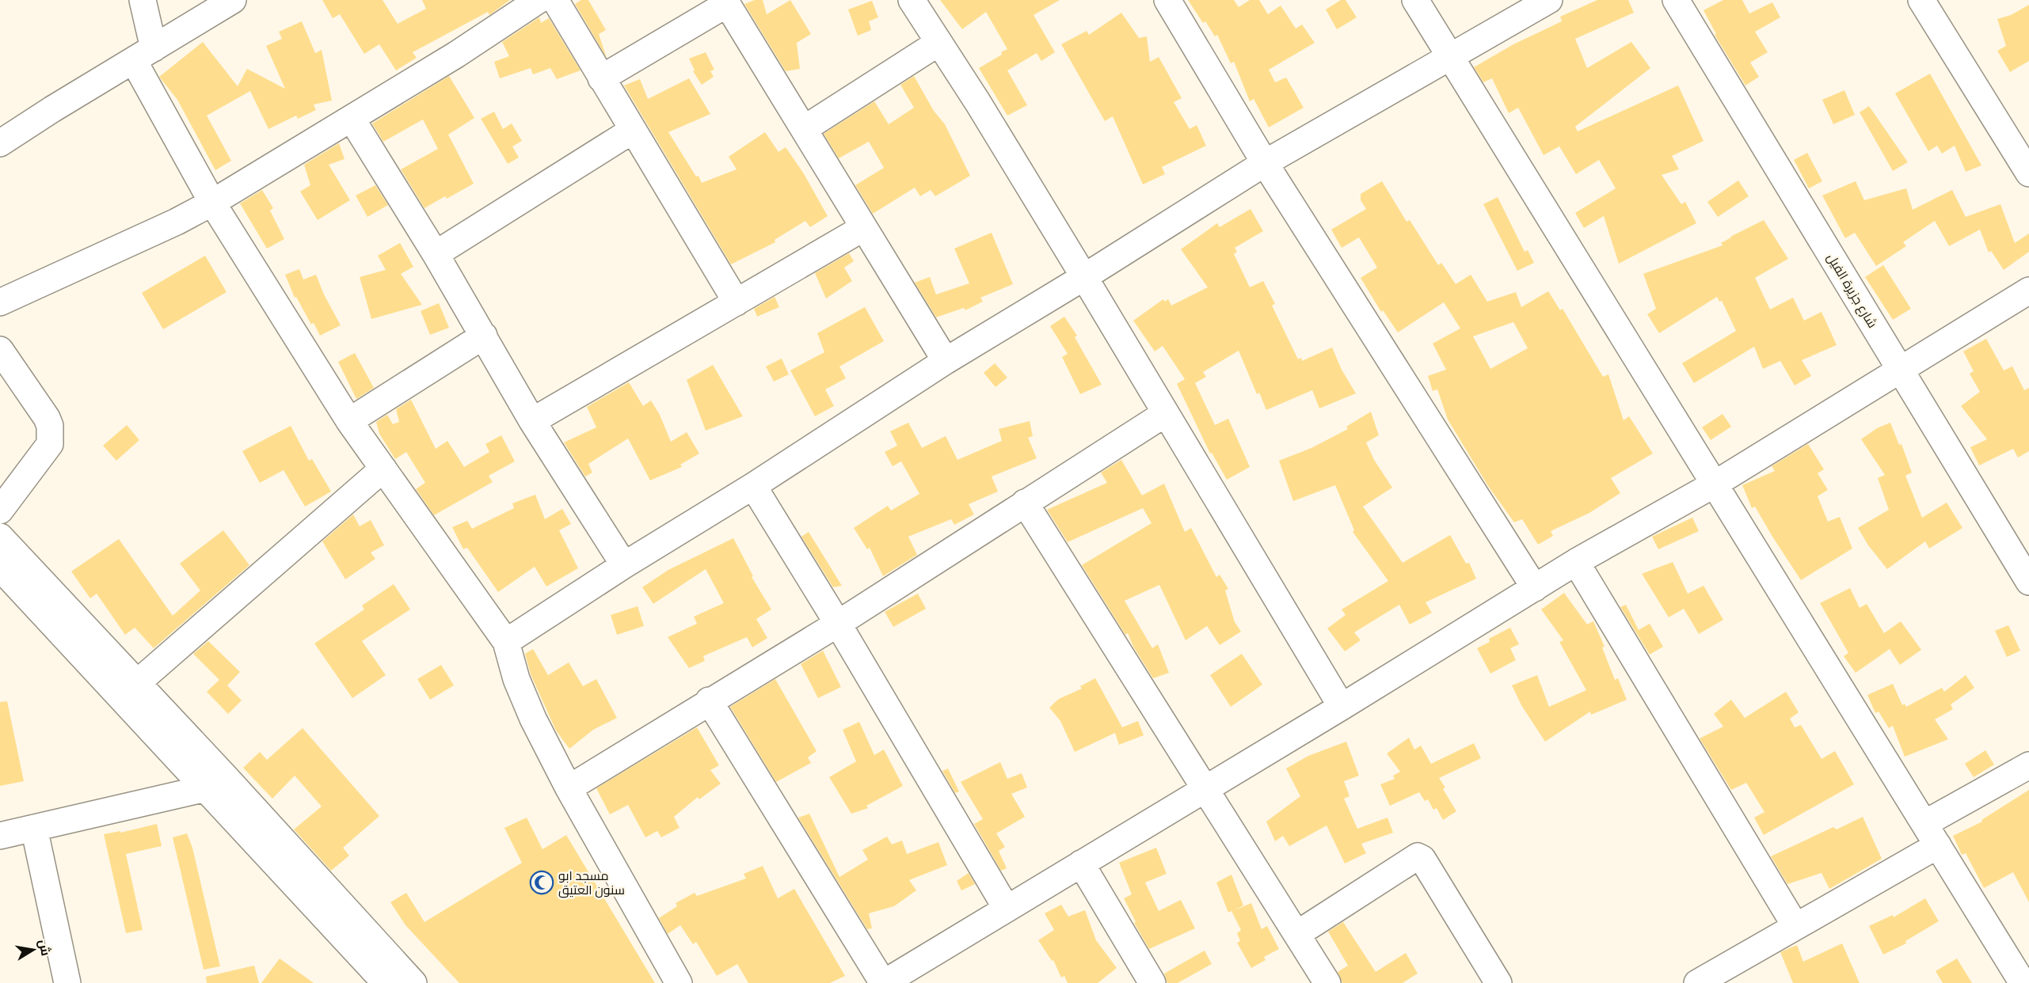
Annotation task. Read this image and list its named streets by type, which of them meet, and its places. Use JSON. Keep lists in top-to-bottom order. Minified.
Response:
{"streets":{"street":["شارع جزيرة الفيل"]},"places":{"mosque":["مسجد ابو سنون العتيق"]},"north":"right"}
